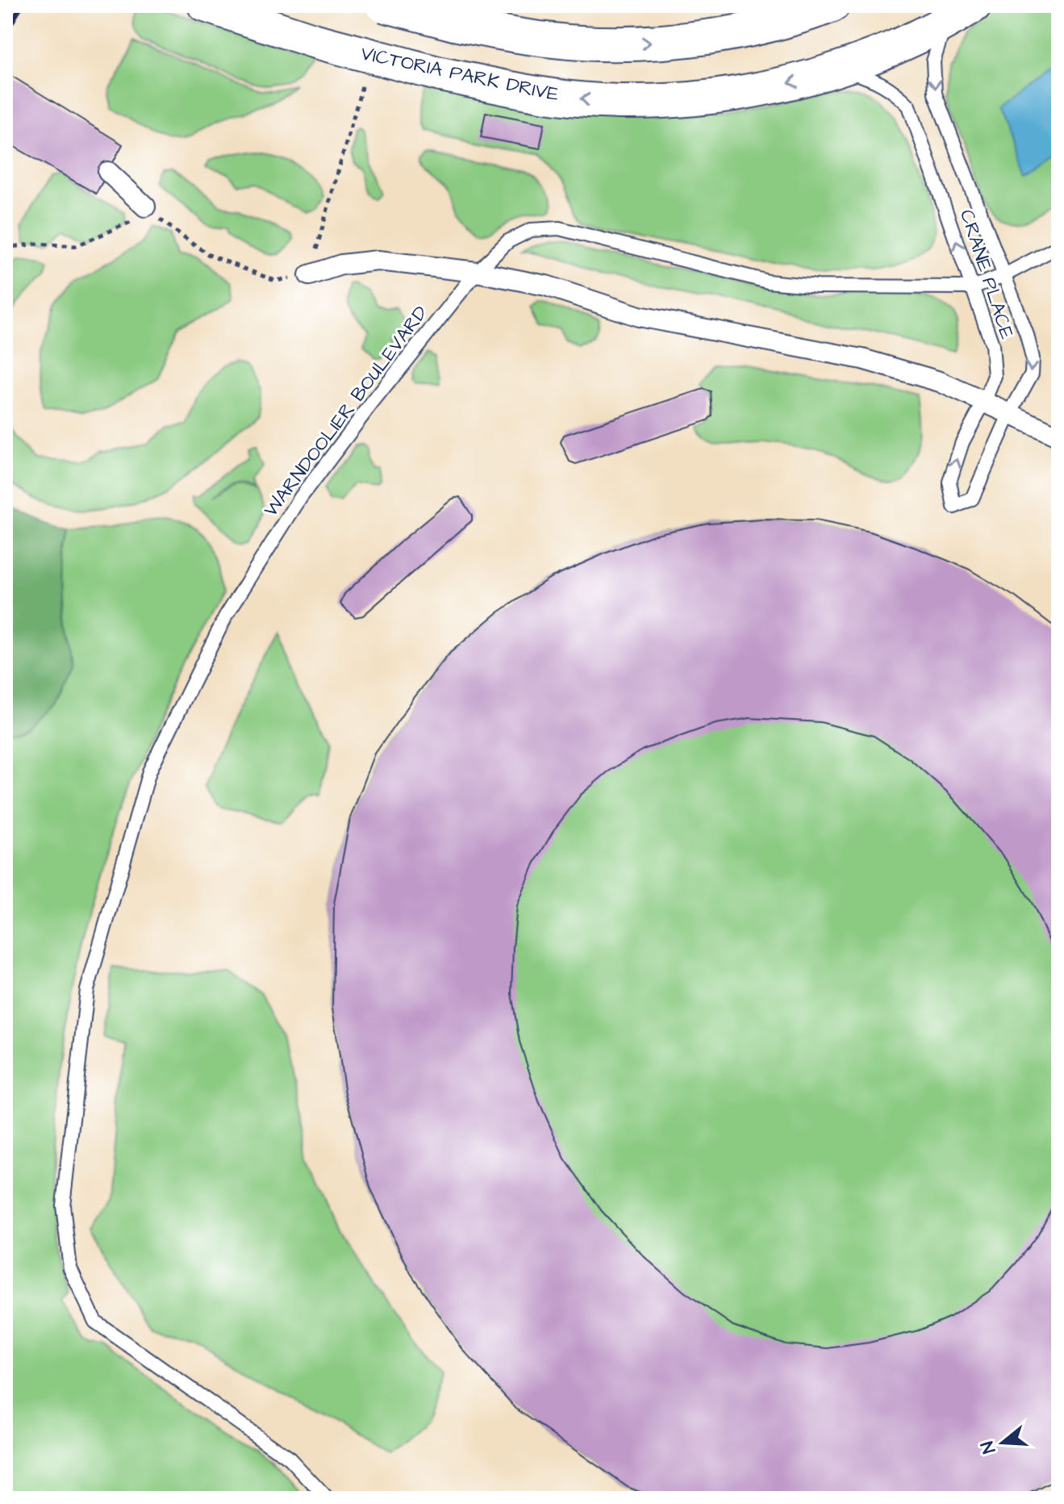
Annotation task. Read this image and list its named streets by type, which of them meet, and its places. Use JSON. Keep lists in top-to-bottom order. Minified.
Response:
{"streets":{"street":["VICTORIA PARK DRIVE"],"lane":["CRANE PLACE","WARNDOOLIER BOULEVARD"]},"crossings":[["VICTORIA PARK DRIVE","CRANE PLACE"],["CRANE PLACE","WARNDOOLIER BOULEVARD"]],"north":"left"}
